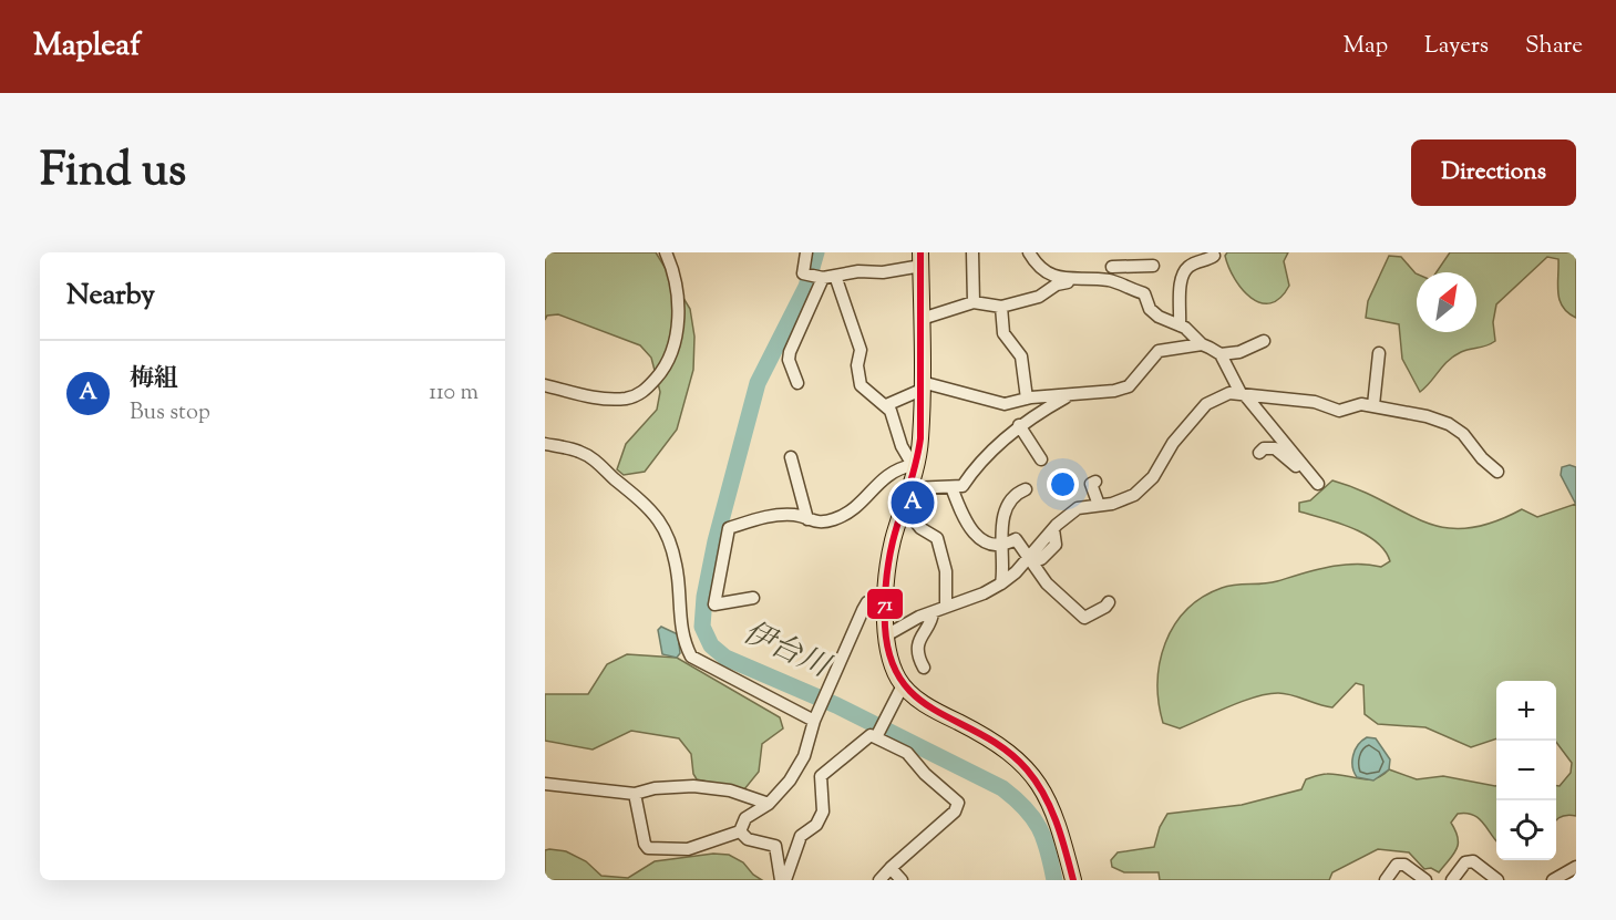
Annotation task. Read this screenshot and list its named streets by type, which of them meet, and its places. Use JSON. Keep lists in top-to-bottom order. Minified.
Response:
{"water":["伊台川"],"lines":["transit line 71"],"north":"top right","page":{"header":"Mapleaf","nav":["Map","Layers","Share"],"title":"Find us","buttons":"Directions","heading":"Nearby","list":[{"mark":"A","name":"梅組","note":"Bus stop","value":"110 m"}],"pins":"A","map_buttons":["+","−"]}}
